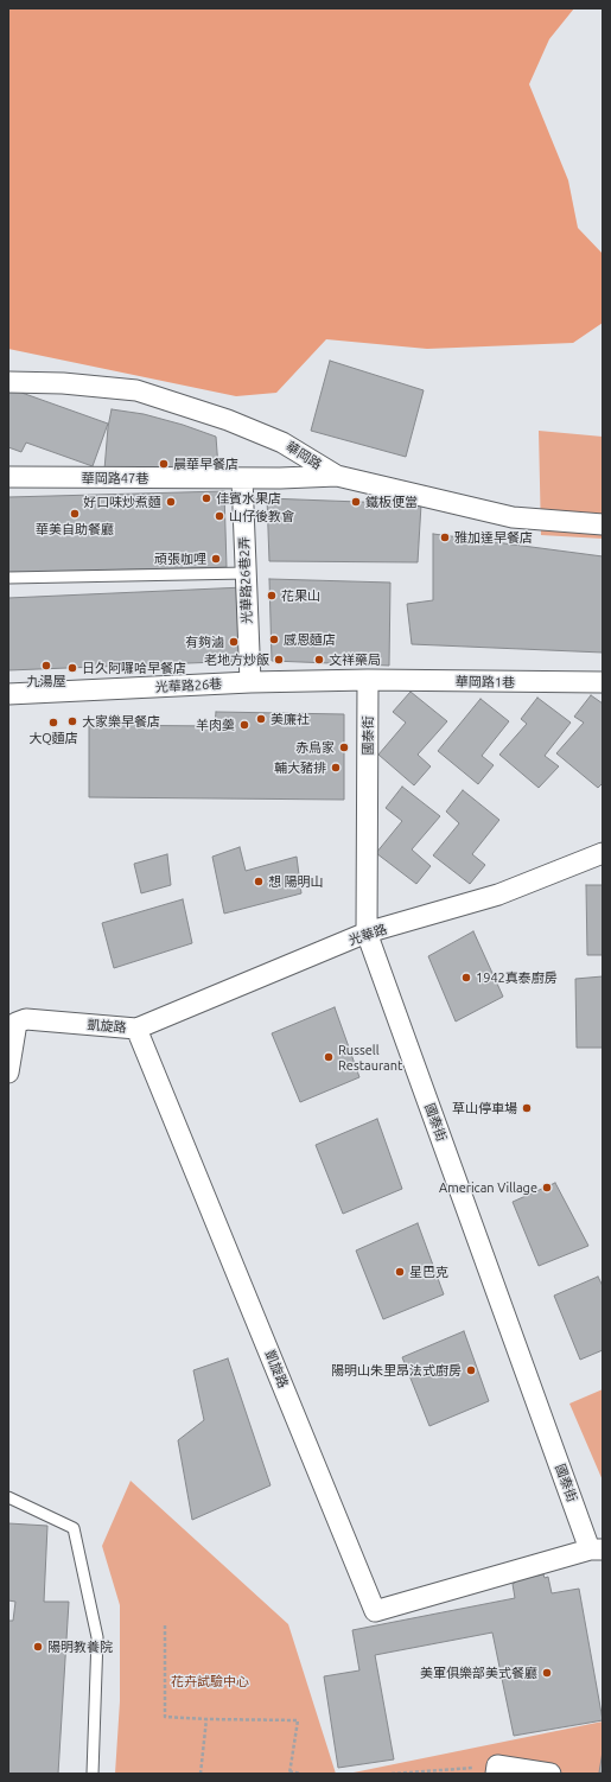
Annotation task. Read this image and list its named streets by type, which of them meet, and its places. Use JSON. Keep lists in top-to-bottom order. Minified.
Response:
{"streets":{"street":["華岡路","華岡路47巷","光華路26巷2弄","華岡路1巷","光華路26巷","國泰街","光華路","凱旋路"]},"crossings":[["華岡路","華岡路47巷"],["華岡路47巷","光華路26巷2弄"],["光華路26巷2弄","光華路26巷"],["華岡路1巷","光華路26巷"],["華岡路1巷","國泰街"],["光華路26巷","國泰街"],["國泰街","光華路"],["國泰街","凱旋路"],["光華路","凱旋路"]],"parks":["花卉試驗中心"],"places":["晨華早餐店","佳賓水果店","好口味炒煮麵","鐵板便當","華美自助餐廳","山仔後教會","雅加達早餐店","頑張咖哩","花果山","感恩麵店","有夠滷","老地方炒飯","文祥藥局","九湯屋","日久阿囉哈早餐店","美廉社","大家樂早餐店","大Q麵店","羊肉羹","赤鳥家","輔大豬排","想 陽明山","1942真泰廚房","Russell Restaurant","草山停車場","American Village","星巴克","陽明山朱里昂法式廚房","陽明教養院","美軍俱樂部美式餐廳"]}
